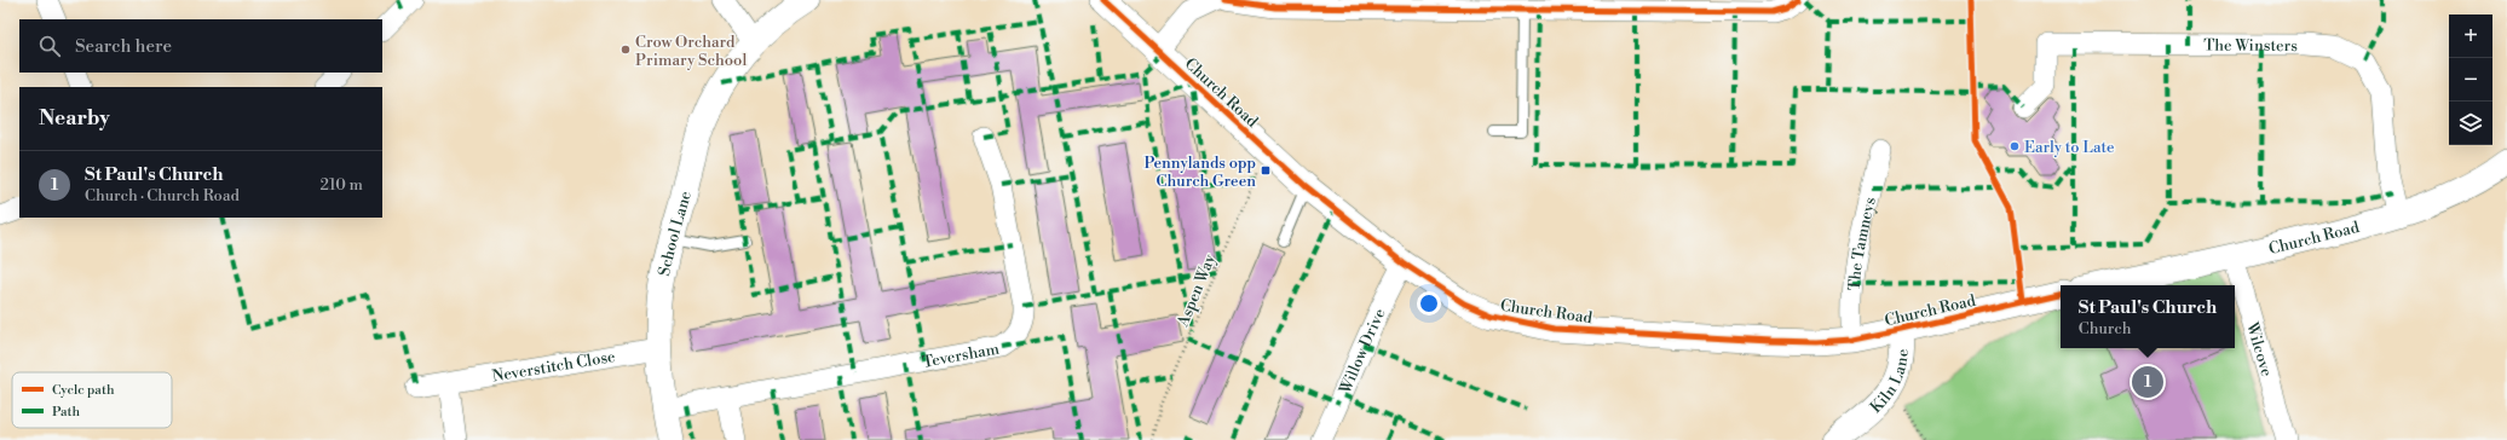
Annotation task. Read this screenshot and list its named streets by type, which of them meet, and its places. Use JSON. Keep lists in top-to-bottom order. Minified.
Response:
{"streets":{"street":["The Winsters","Church Road","School Lane","The Tamneys","Wilcove","Willow Drive","Teversham","Neverstitch Close","Kiln Lane"],"path":["Aspen Way"]},"crossings":[["The Winsters","Church Road"],["Church Road","The Tamneys"],["Church Road","Aspen Way"],["Church Road","Wilcove"],["Church Road","Willow Drive"],["Church Road","Kiln Lane"],["School Lane","Teversham"],["School Lane","Neverstitch Close"]],"places":{"other":["Crow Orchard Primary School","Early to Late"],"transit":["Pennylands opp Church Green"]},"legend":["Cycle path","Path"],"page":{"map_buttons":["+","−"],"search":"Search here","heading":"Nearby","list":[{"mark":"1","name":"St Paul's Church","note":"Church · Church Road","value":"210 m"}],"popup":["St Paul's Church","Church"],"pins":"1"}}
